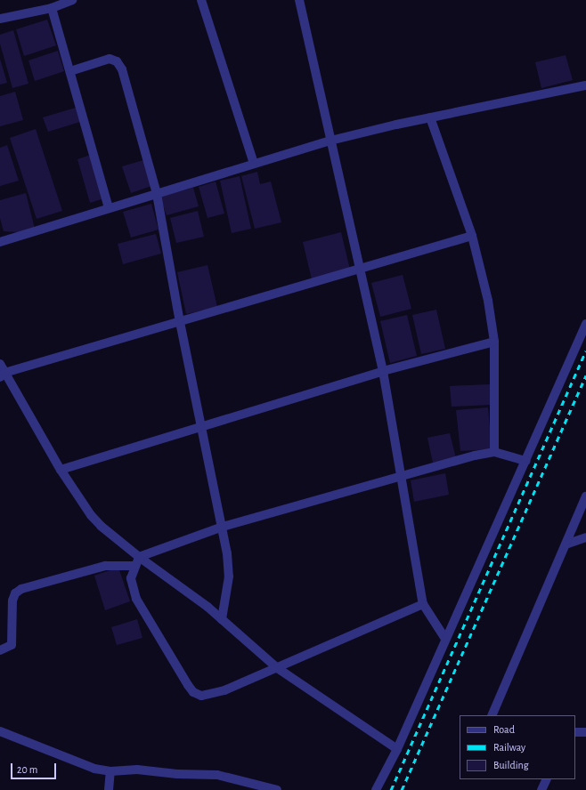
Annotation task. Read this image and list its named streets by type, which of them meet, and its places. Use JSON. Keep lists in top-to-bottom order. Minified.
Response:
{"legend":["Road","Railway","Building"],"scale_bar":"20 m"}
